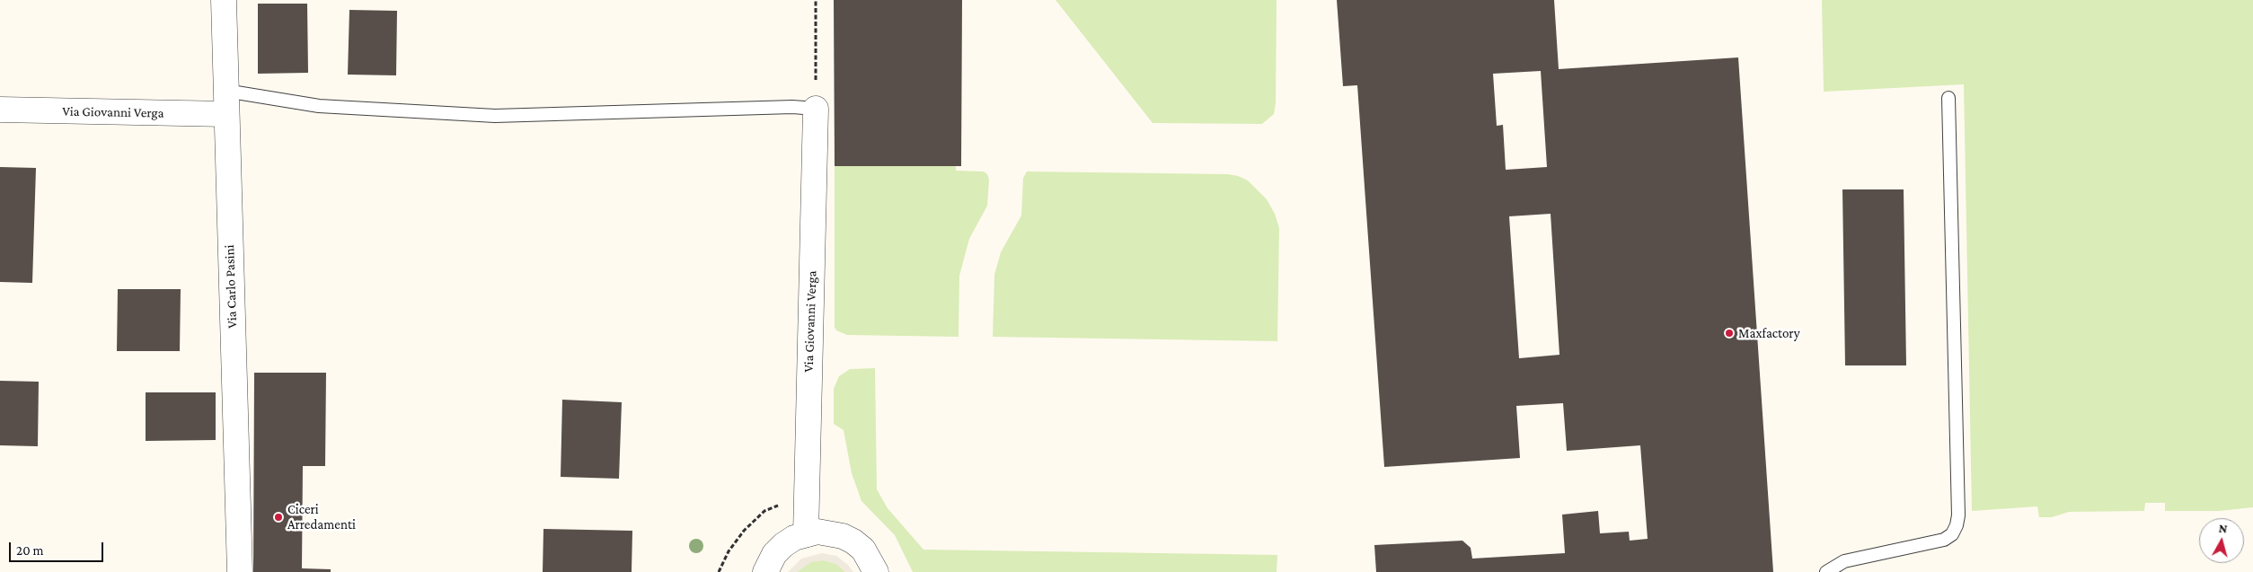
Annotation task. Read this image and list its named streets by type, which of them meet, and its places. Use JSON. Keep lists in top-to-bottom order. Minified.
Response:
{"streets":{"street":["Via Giovanni Verga","Via Carlo Pasini"]},"crossings":[["Via Giovanni Verga","Via Carlo Pasini"]],"places":["Maxfactory","Ciceri Arredamenti"],"scale_bar":"20 m","north":"top"}
